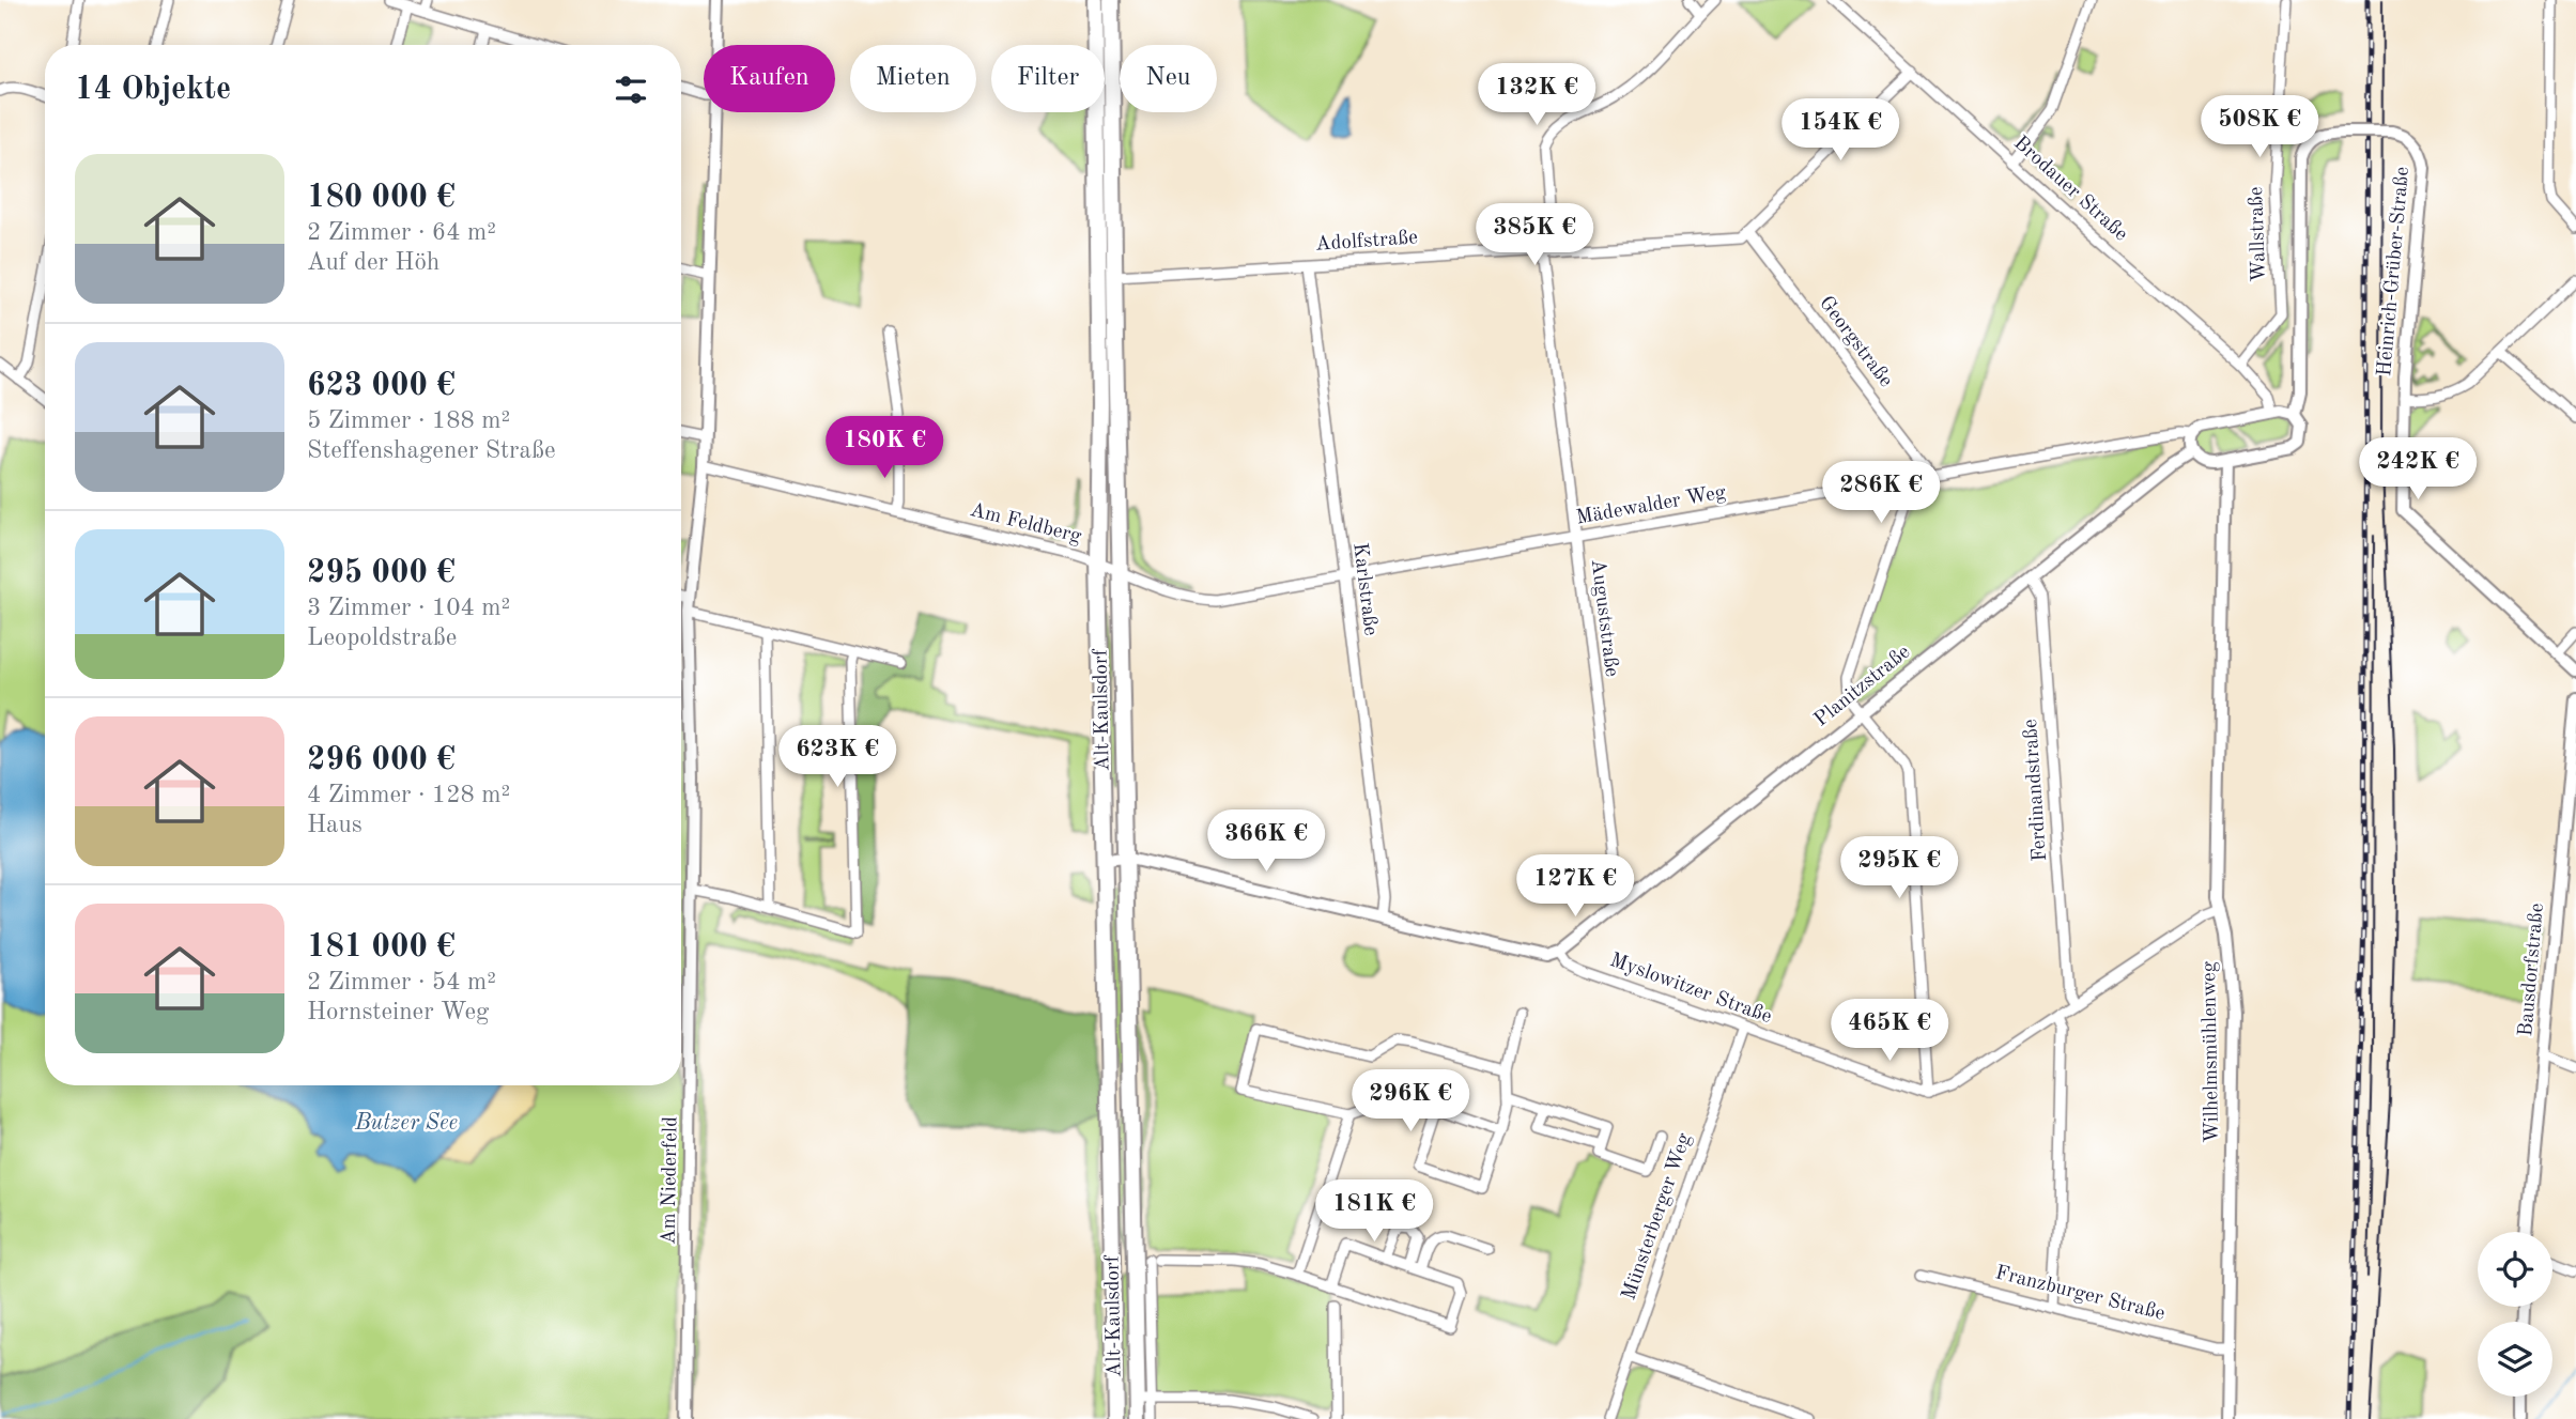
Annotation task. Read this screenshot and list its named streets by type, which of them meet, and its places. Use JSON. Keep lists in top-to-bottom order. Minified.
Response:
{"streets":{"main road":["Alt-Kaulsdorf"],"street":["Brodauer Straße","Wallstraße","Adolfstraße","Heinrich-Grüber-Straße","Georgstraße","Mädewalder Weg","Am Feldberg","Karlstraße","Auguststraße","Planitzstraße","Ferdinandstraße","Bausdorfstraße","Myslowitzer Straße","Wilhelmsmühlenweg","Am Niederfeld","Münsterberger Weg","Franzburger Straße"]},"crossings":[["Brodauer Straße","Wallstraße"],["Adolfstraße","Georgstraße"],["Adolfstraße","Karlstraße"],["Adolfstraße","Auguststraße"],["Adolfstraße","Alt-Kaulsdorf"],["Heinrich-Grüber-Straße","Wilhelmsmühlenweg"],["Georgstraße","Mädewalder Weg"],["Mädewalder Weg","Am Feldberg"],["Mädewalder Weg","Karlstraße"],["Mädewalder Weg","Auguststraße"],["Mädewalder Weg","Alt-Kaulsdorf"],["Am Feldberg","Alt-Kaulsdorf"],["Am Feldberg","Am Niederfeld"],["Auguststraße","Planitzstraße"],["Planitzstraße","Ferdinandstraße"],["Planitzstraße","Myslowitzer Straße"],["Myslowitzer Straße","Münsterberger Weg"],["Wilhelmsmühlenweg","Franzburger Straße"]],"water":["Butzer See"],"page":{"chip":["Kaufen","Mieten","Filter","Neu"],"heading":"14 Objekte","price":["132K €","508K €","154K €","385K €","180K €","242K €","286K €","623K €","366K €","295K €","127K €","465K €","296K €","181K €"],"list":[{"name":"180 000 €","note":"2 Zimmer · 64 m² · Auf der Höh"},{"name":"623 000 €","note":"5 Zimmer · 188 m² · Steffenshagener Straße"},{"name":"295 000 €","note":"3 Zimmer · 104 m² · Leopoldstraße"},{"name":"296 000 €","note":"4 Zimmer · 128 m² · Haus"},{"name":"181 000 €","note":"2 Zimmer · 54 m² · Hornsteiner Weg"}]}}
